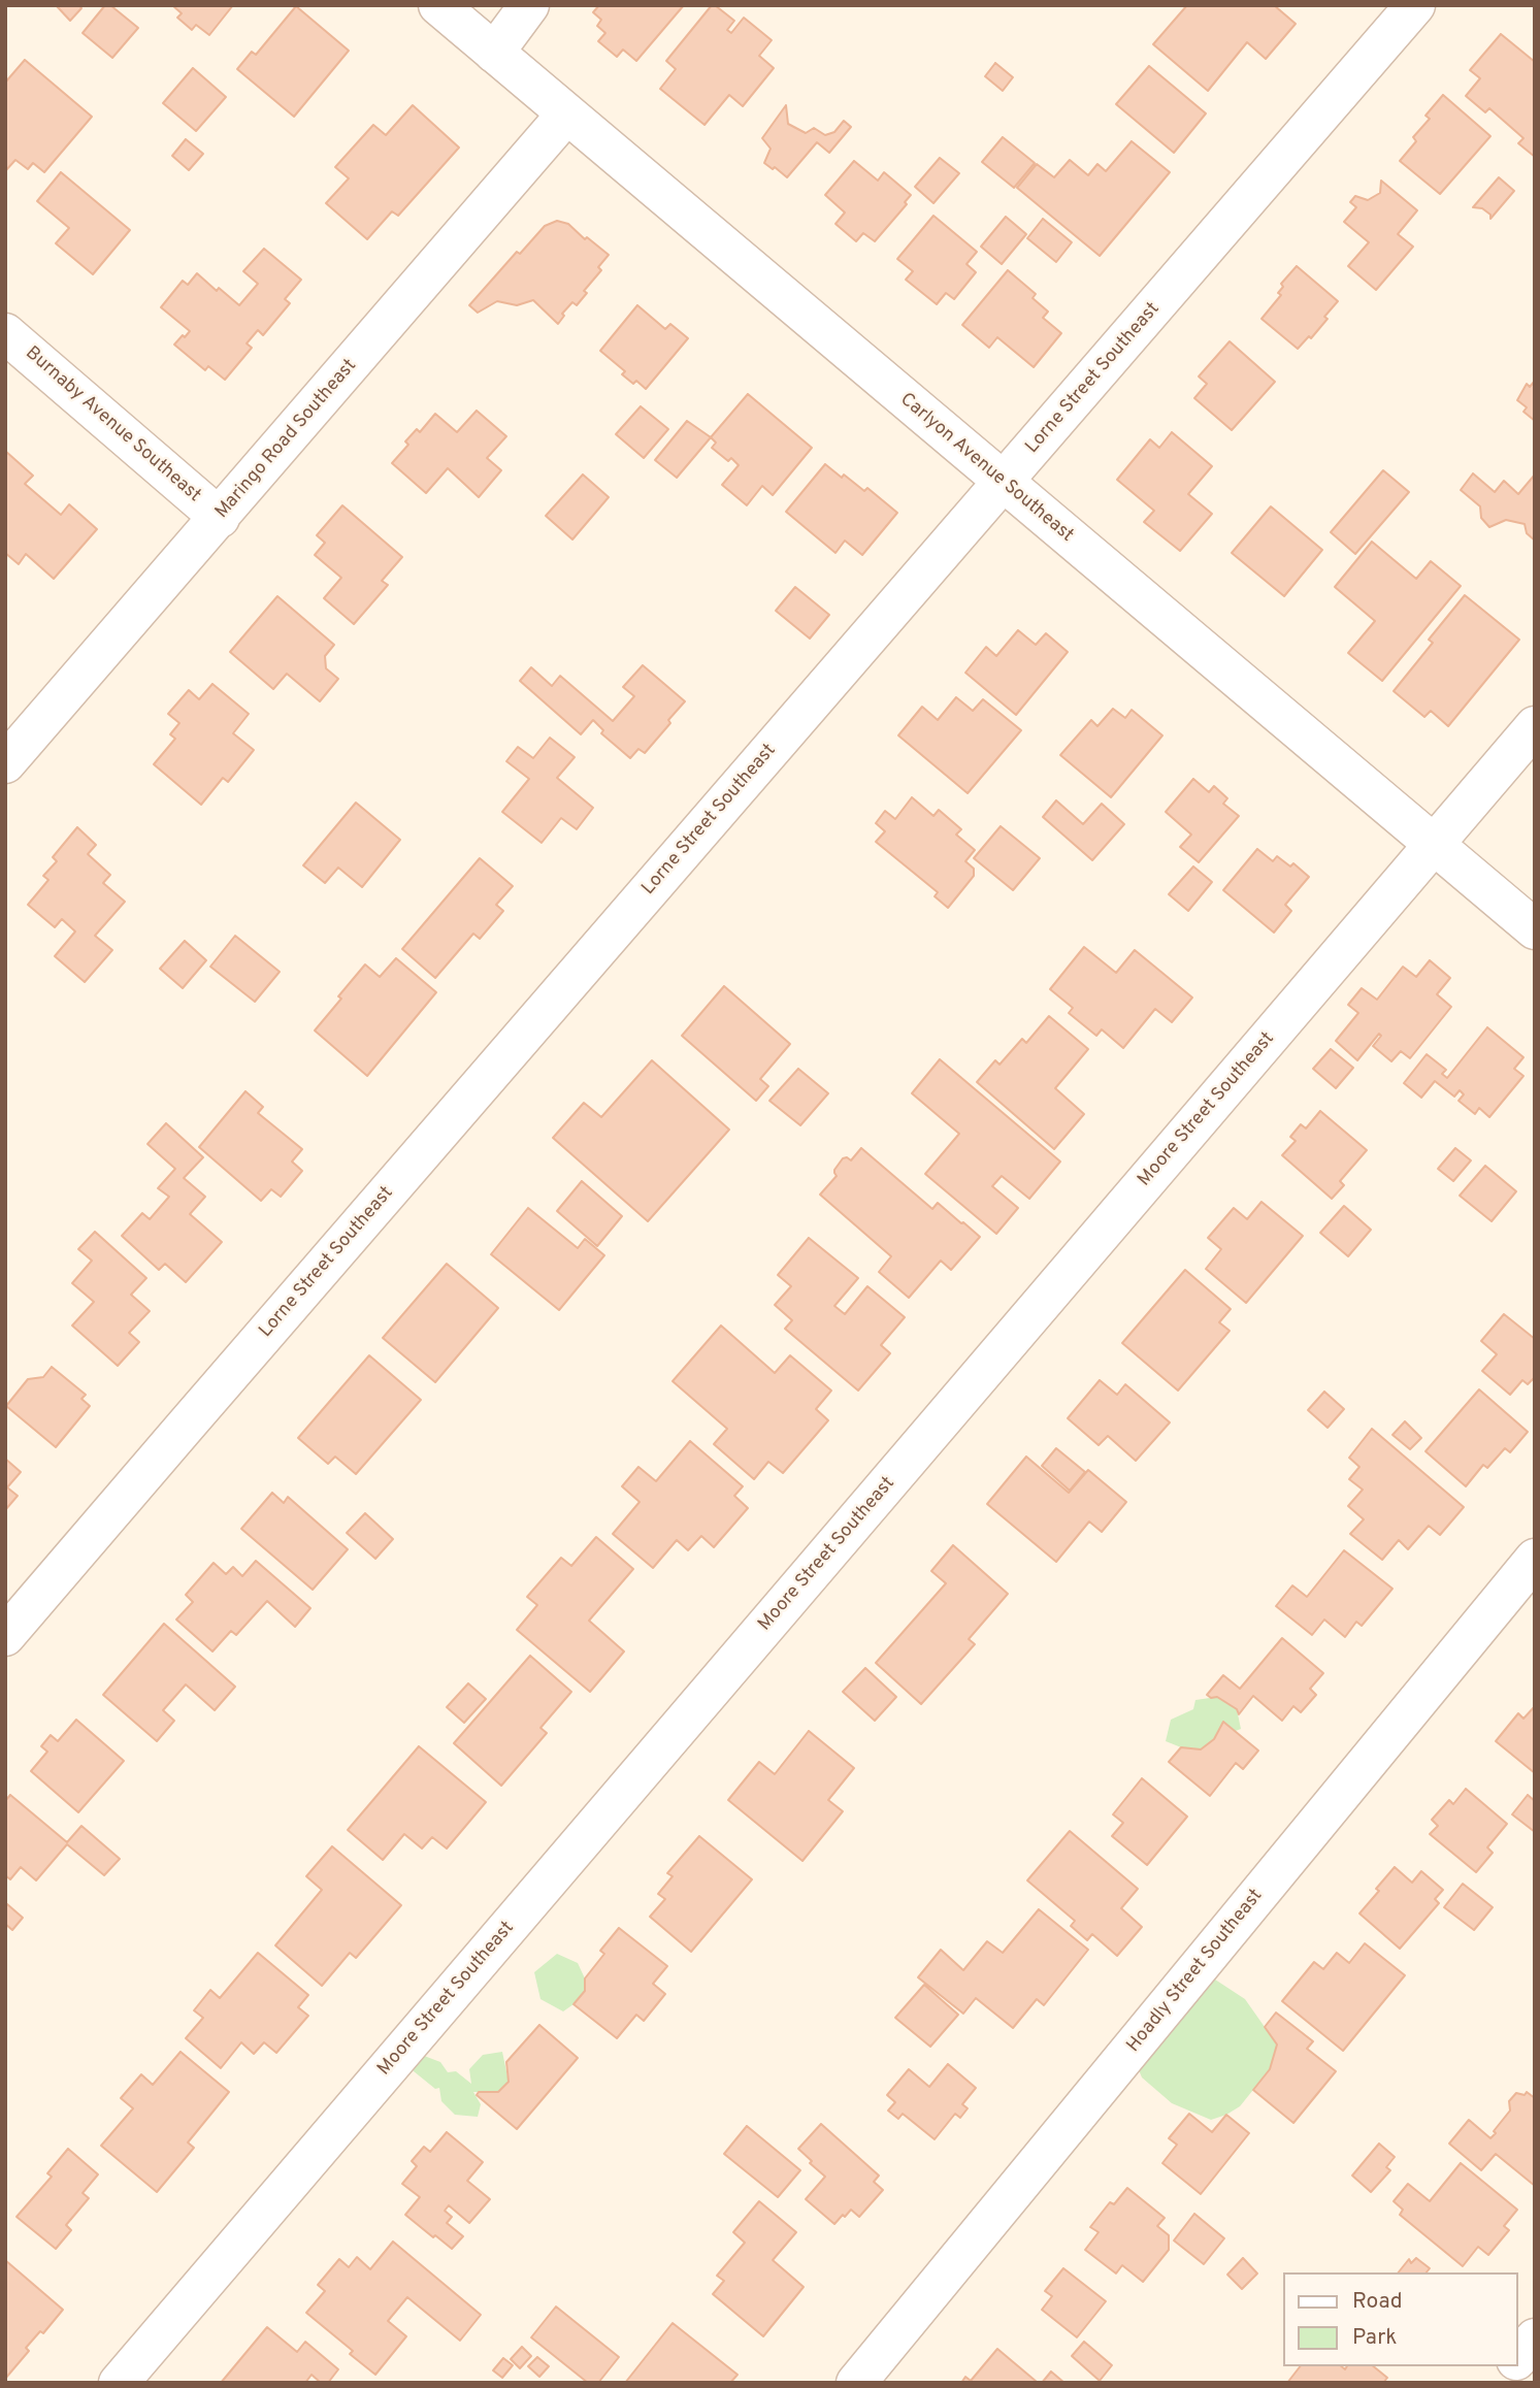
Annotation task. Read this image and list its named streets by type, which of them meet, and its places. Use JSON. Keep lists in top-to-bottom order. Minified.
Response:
{"streets":{"street":["Lorne Street Southeast","Burnaby Avenue Southeast","Maringo Road Southeast","Carlyon Avenue Southeast","Moore Street Southeast","Hoadly Street Southeast"]},"crossings":[["Lorne Street Southeast","Carlyon Avenue Southeast"],["Burnaby Avenue Southeast","Maringo Road Southeast"],["Maringo Road Southeast","Carlyon Avenue Southeast"],["Carlyon Avenue Southeast","Moore Street Southeast"]],"legend":["Road","Park"]}
